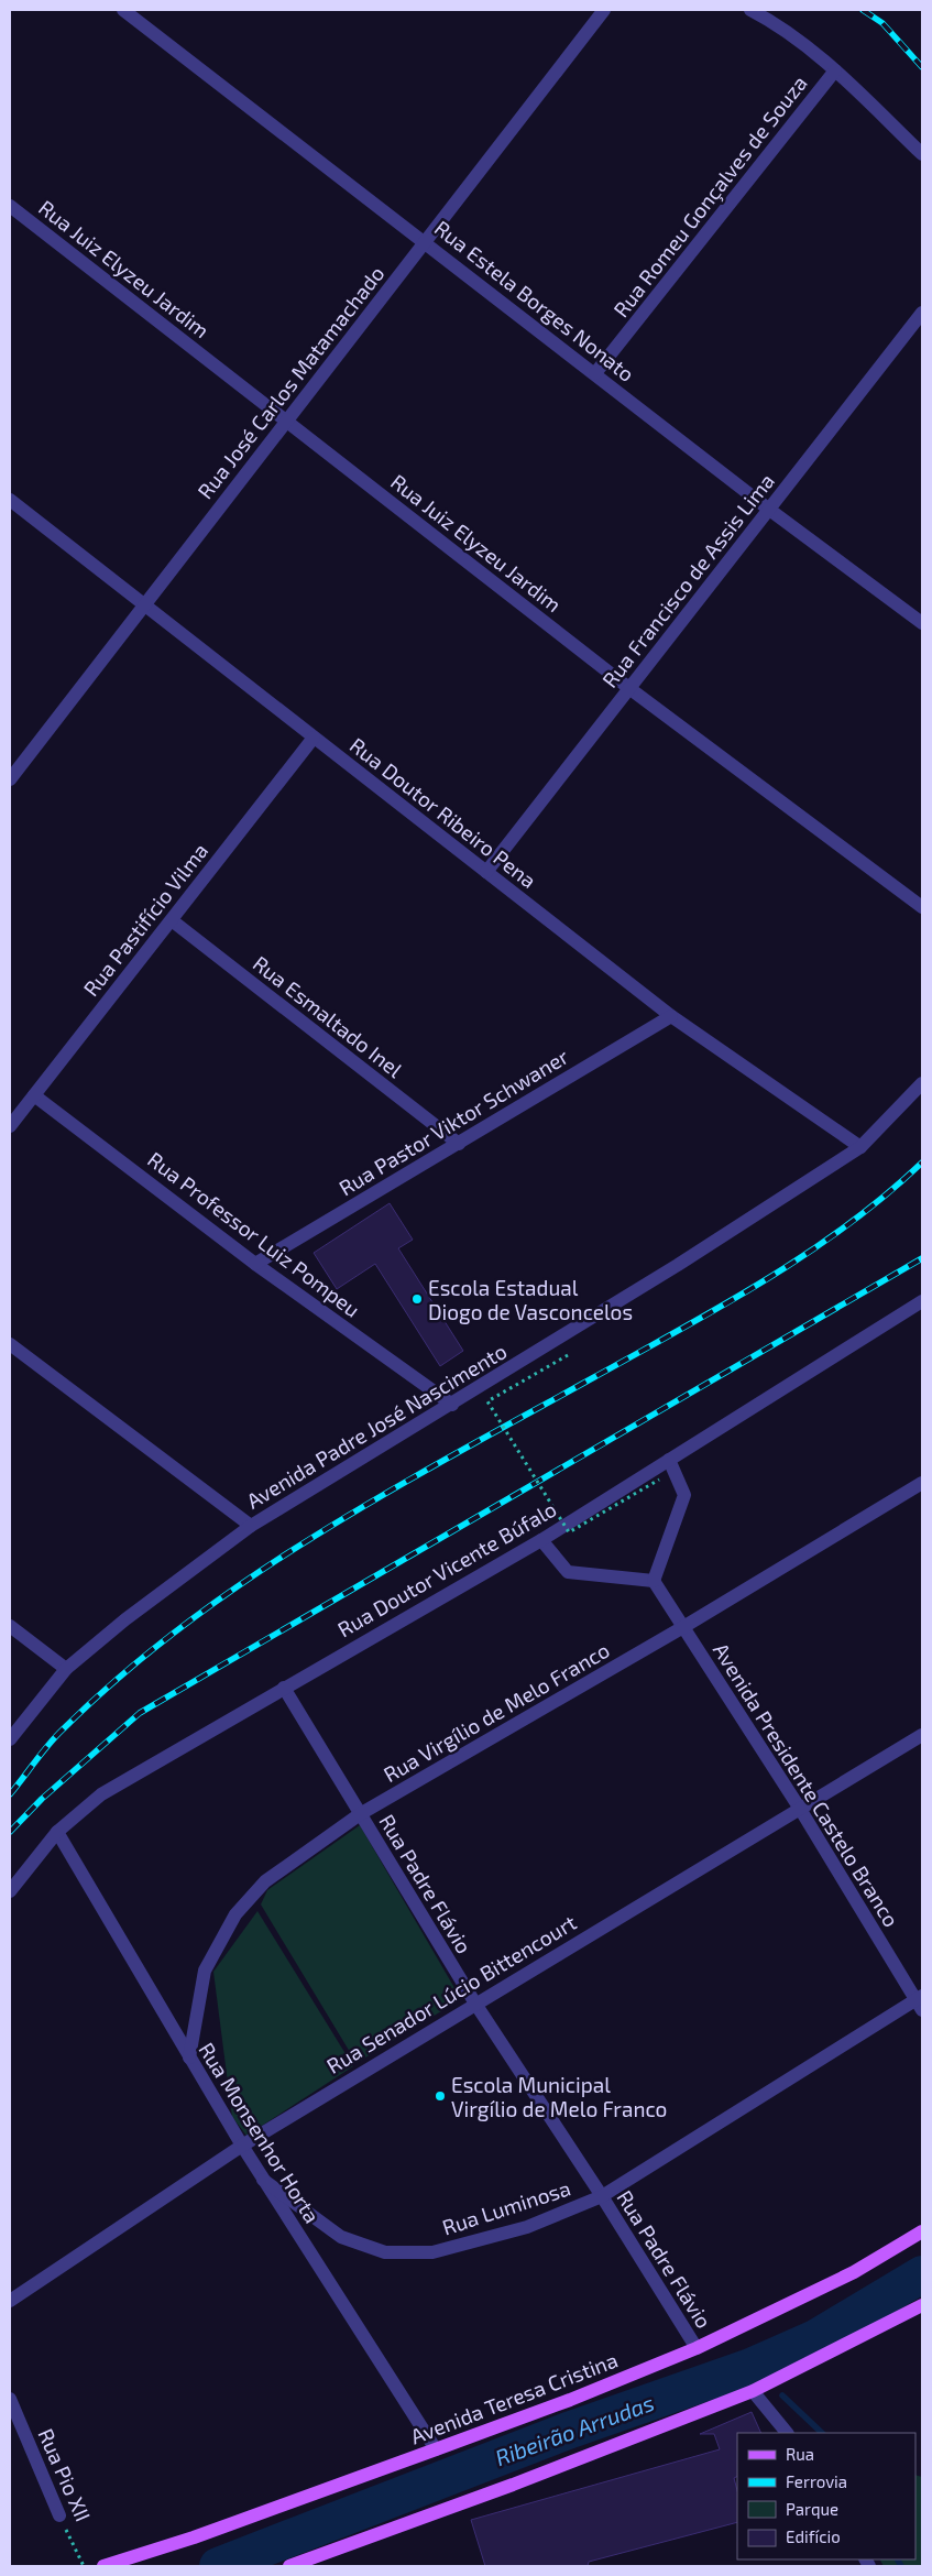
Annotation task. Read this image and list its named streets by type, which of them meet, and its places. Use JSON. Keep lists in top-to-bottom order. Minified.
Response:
{"streets":{"main road":["Avenida Teresa Cristina"],"street":["Rua Romeu Gonçalves de Souza","Rua Juiz Elyzeu Jardim","Rua Estela Borges Nonato","Rua José Carlos Matamachado","Rua Francisco de Assis Lima","Rua Doutor Ribeiro Pena","Rua Pastifício Vilma","Rua Esmaltado Inel","Rua Pastor Viktor Schwaner","Rua Professor Luiz Pompeu","Avenida Padre José Nascimento","Rua Doutor Vicente Búfalo","Rua Virgílio de Melo Franco","Avenida Presidente Castelo Branco","Rua Padre Flávio","Rua Senador Lúcio Bittencourt","Rua Monsenhor Horta","Rua Luminosa","Rua Pio XII"]},"crossings":[["Rua Romeu Gonçalves de Souza","Rua Estela Borges Nonato"],["Rua Juiz Elyzeu Jardim","Rua José Carlos Matamachado"],["Rua Juiz Elyzeu Jardim","Rua Francisco de Assis Lima"],["Rua Estela Borges Nonato","Rua José Carlos Matamachado"],["Rua Estela Borges Nonato","Rua Francisco de Assis Lima"],["Rua José Carlos Matamachado","Rua Doutor Ribeiro Pena"],["Rua Francisco de Assis Lima","Rua Doutor Ribeiro Pena"],["Rua Doutor Ribeiro Pena","Rua Pastifício Vilma"],["Rua Doutor Ribeiro Pena","Rua Pastor Viktor Schwaner"],["Rua Doutor Ribeiro Pena","Avenida Padre José Nascimento"],["Rua Pastifício Vilma","Rua Esmaltado Inel"],["Rua Pastifício Vilma","Rua Professor Luiz Pompeu"],["Rua Esmaltado Inel","Rua Pastor Viktor Schwaner"],["Rua Pastor Viktor Schwaner","Rua Professor Luiz Pompeu"],["Rua Professor Luiz Pompeu","Avenida Padre José Nascimento"],["Rua Doutor Vicente Búfalo","Rua Padre Flávio"],["Rua Doutor Vicente Búfalo","Rua Monsenhor Horta"],["Rua Virgílio de Melo Franco","Avenida Presidente Castelo Branco"],["Rua Virgílio de Melo Franco","Rua Padre Flávio"],["Rua Virgílio de Melo Franco","Rua Monsenhor Horta"],["Avenida Presidente Castelo Branco","Rua Senador Lúcio Bittencourt"],["Avenida Presidente Castelo Branco","Rua Luminosa"],["Rua Padre Flávio","Rua Senador Lúcio Bittencourt"],["Rua Padre Flávio","Rua Luminosa"],["Rua Padre Flávio","Avenida Teresa Cristina"],["Rua Senador Lúcio Bittencourt","Rua Monsenhor Horta"],["Rua Monsenhor Horta","Rua Luminosa"],["Rua Monsenhor Horta","Avenida Teresa Cristina"]],"water":["Ribeirão Arrudas"],"places":["Escola Estadual Diogo de Vasconcelos","Escola Municipal Virgílio de Melo Franco"],"legend":["Rua","Ferrovia","Parque","Edifício"]}
